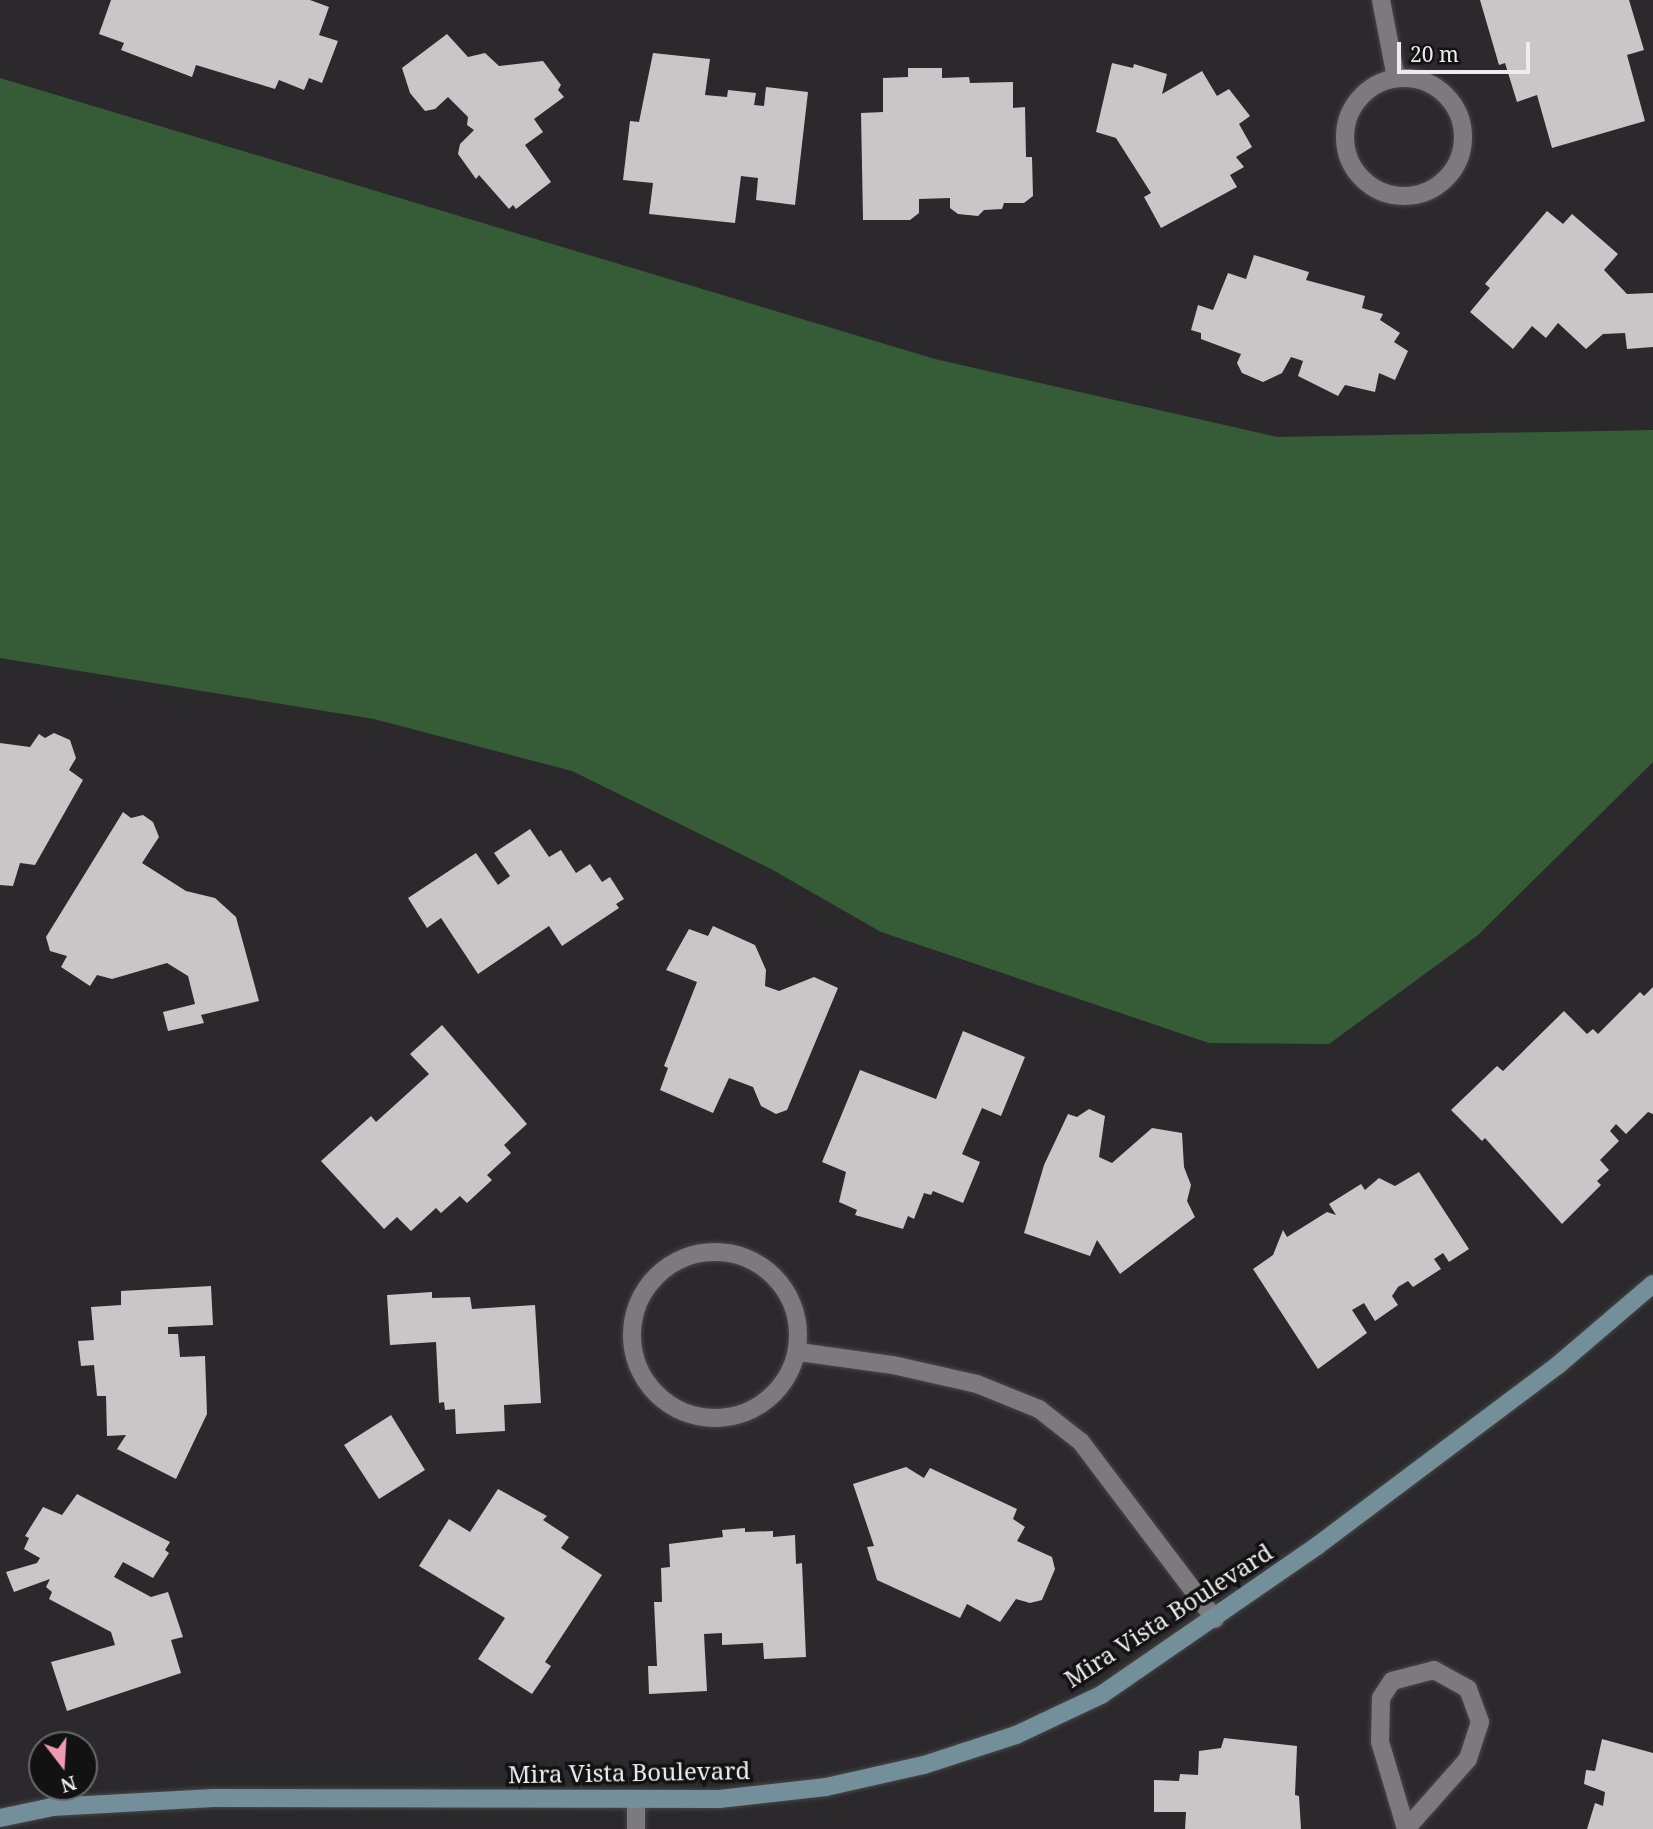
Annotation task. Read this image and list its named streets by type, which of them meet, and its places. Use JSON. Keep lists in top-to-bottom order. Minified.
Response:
{"streets":{"street":["Mira Vista Boulevard"]},"scale_bar":"20 m","north":"bottom"}
